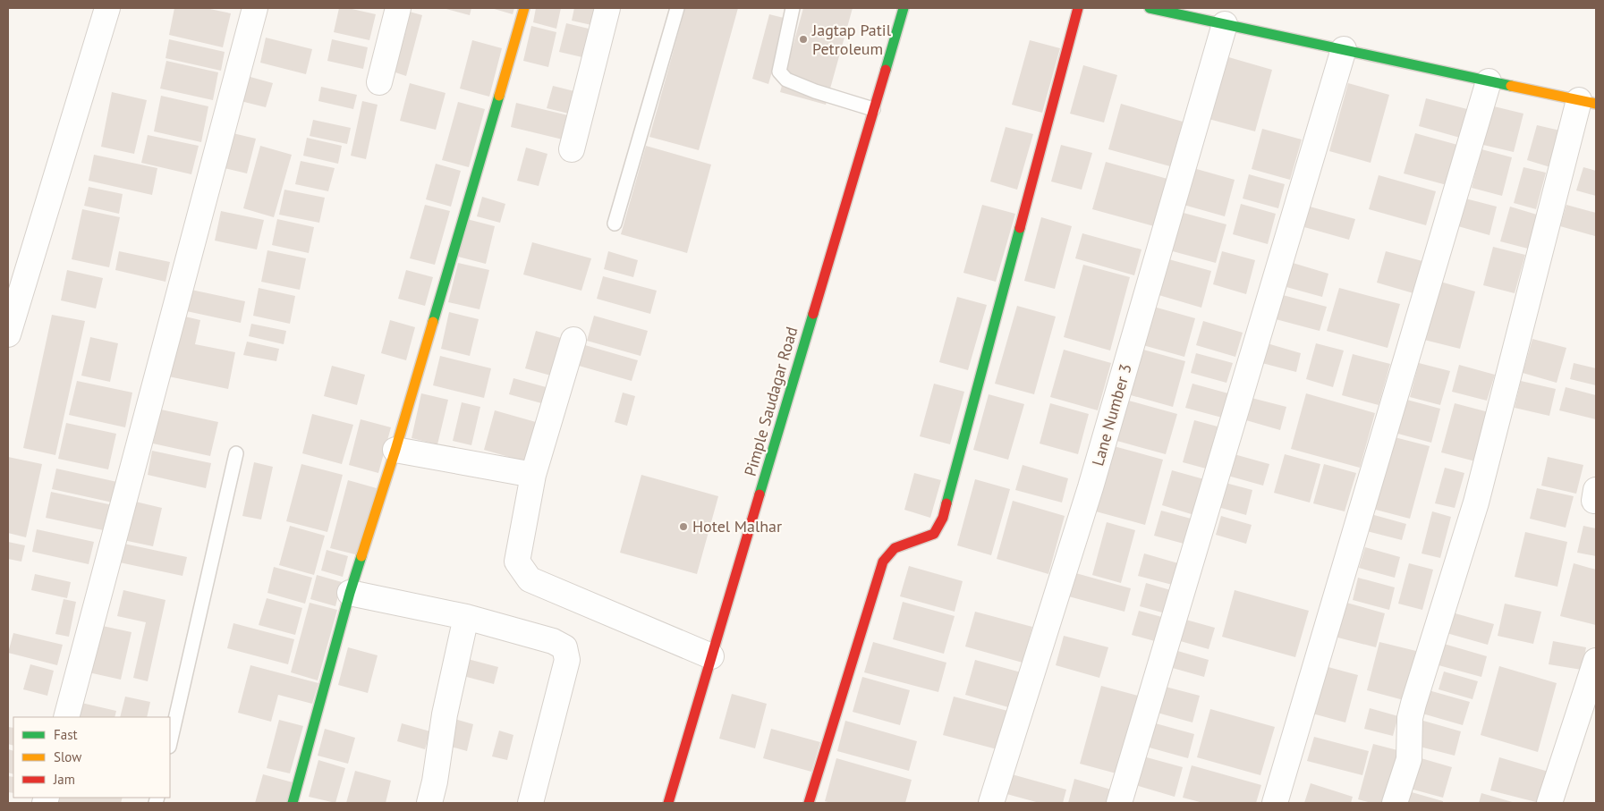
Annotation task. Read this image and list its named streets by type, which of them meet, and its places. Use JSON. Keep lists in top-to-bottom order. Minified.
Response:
{"streets":{"street":["Pimple Saudagar Road","Lane Number 3"]},"places":["Jagtap Patil Petroleum","Hotel Malhar"],"legend":["Fast","Slow","Jam"]}
